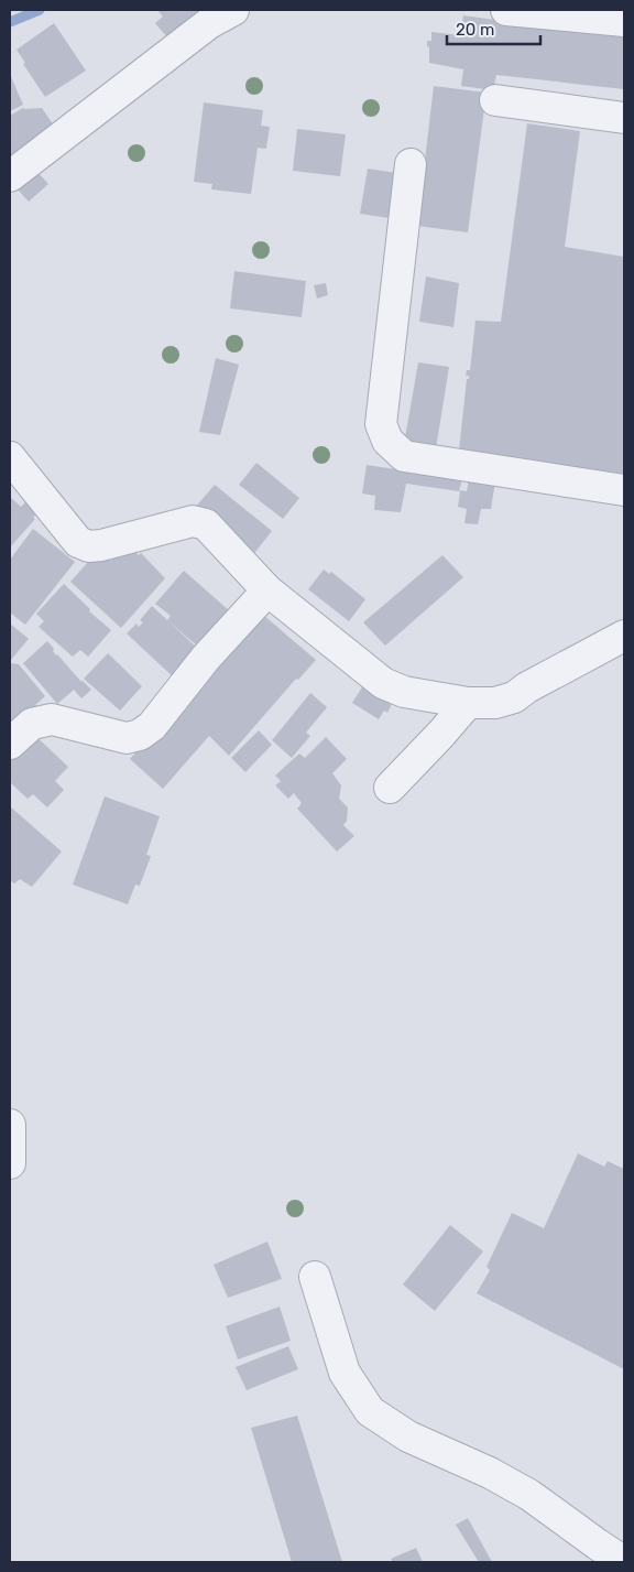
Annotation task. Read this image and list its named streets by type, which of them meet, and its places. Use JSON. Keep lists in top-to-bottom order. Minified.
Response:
{"scale_bar":"20 m"}
